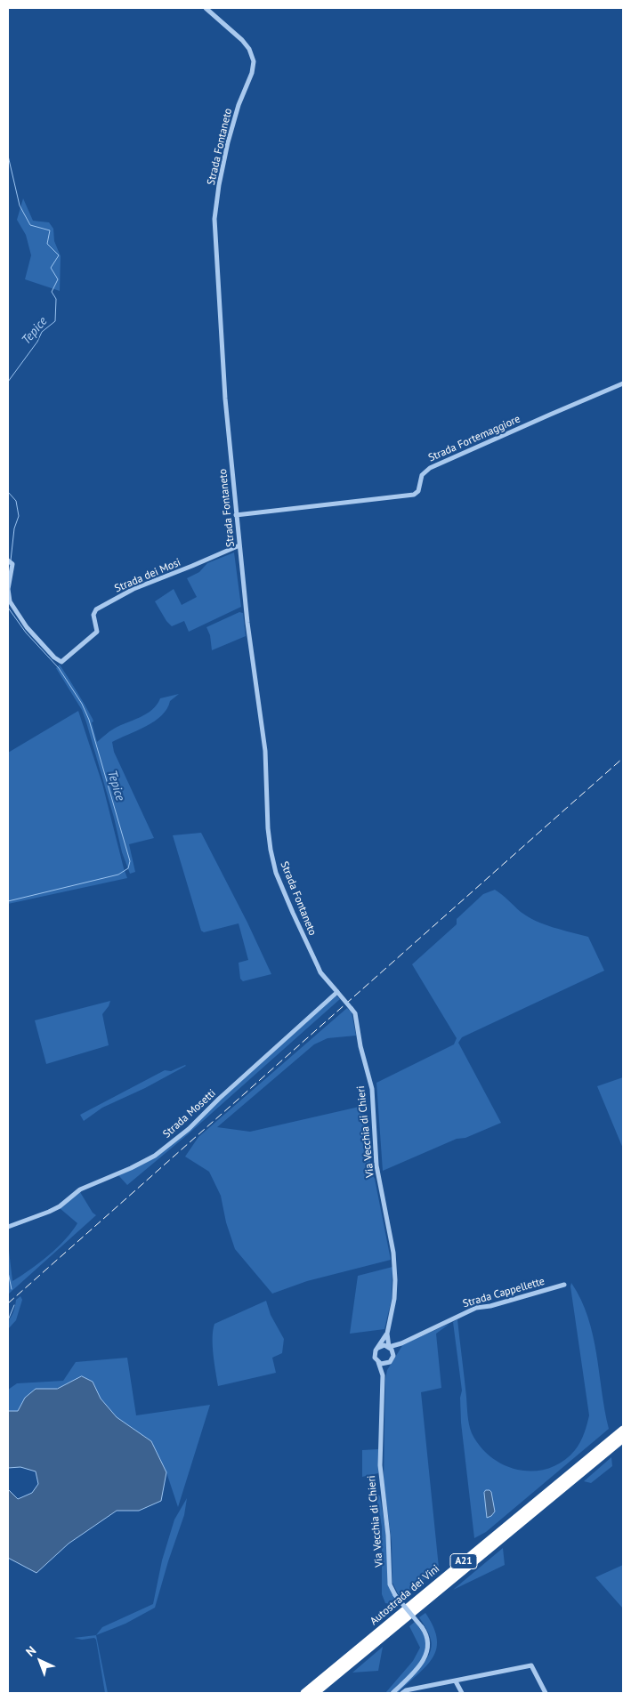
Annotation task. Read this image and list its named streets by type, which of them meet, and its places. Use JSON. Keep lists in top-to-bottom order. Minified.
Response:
{"streets":{"highway":["A21","Autostrada dei Vini"],"street":["Strada Fontaneto","Strada Fortemaggiore","Strada dei Mosi","Strada Mosetti","Via Vecchia di Chieri","Strada Cappellette"]},"crossings":[["Strada Fontaneto","Strada Fortemaggiore"],["Strada Fontaneto","Strada dei Mosi"],["Strada Fontaneto","Strada Mosetti"],["Strada Fontaneto","Via Vecchia di Chieri"],["Via Vecchia di Chieri","Strada Cappellette"]],"water":["Tepice"],"north":"top left"}
